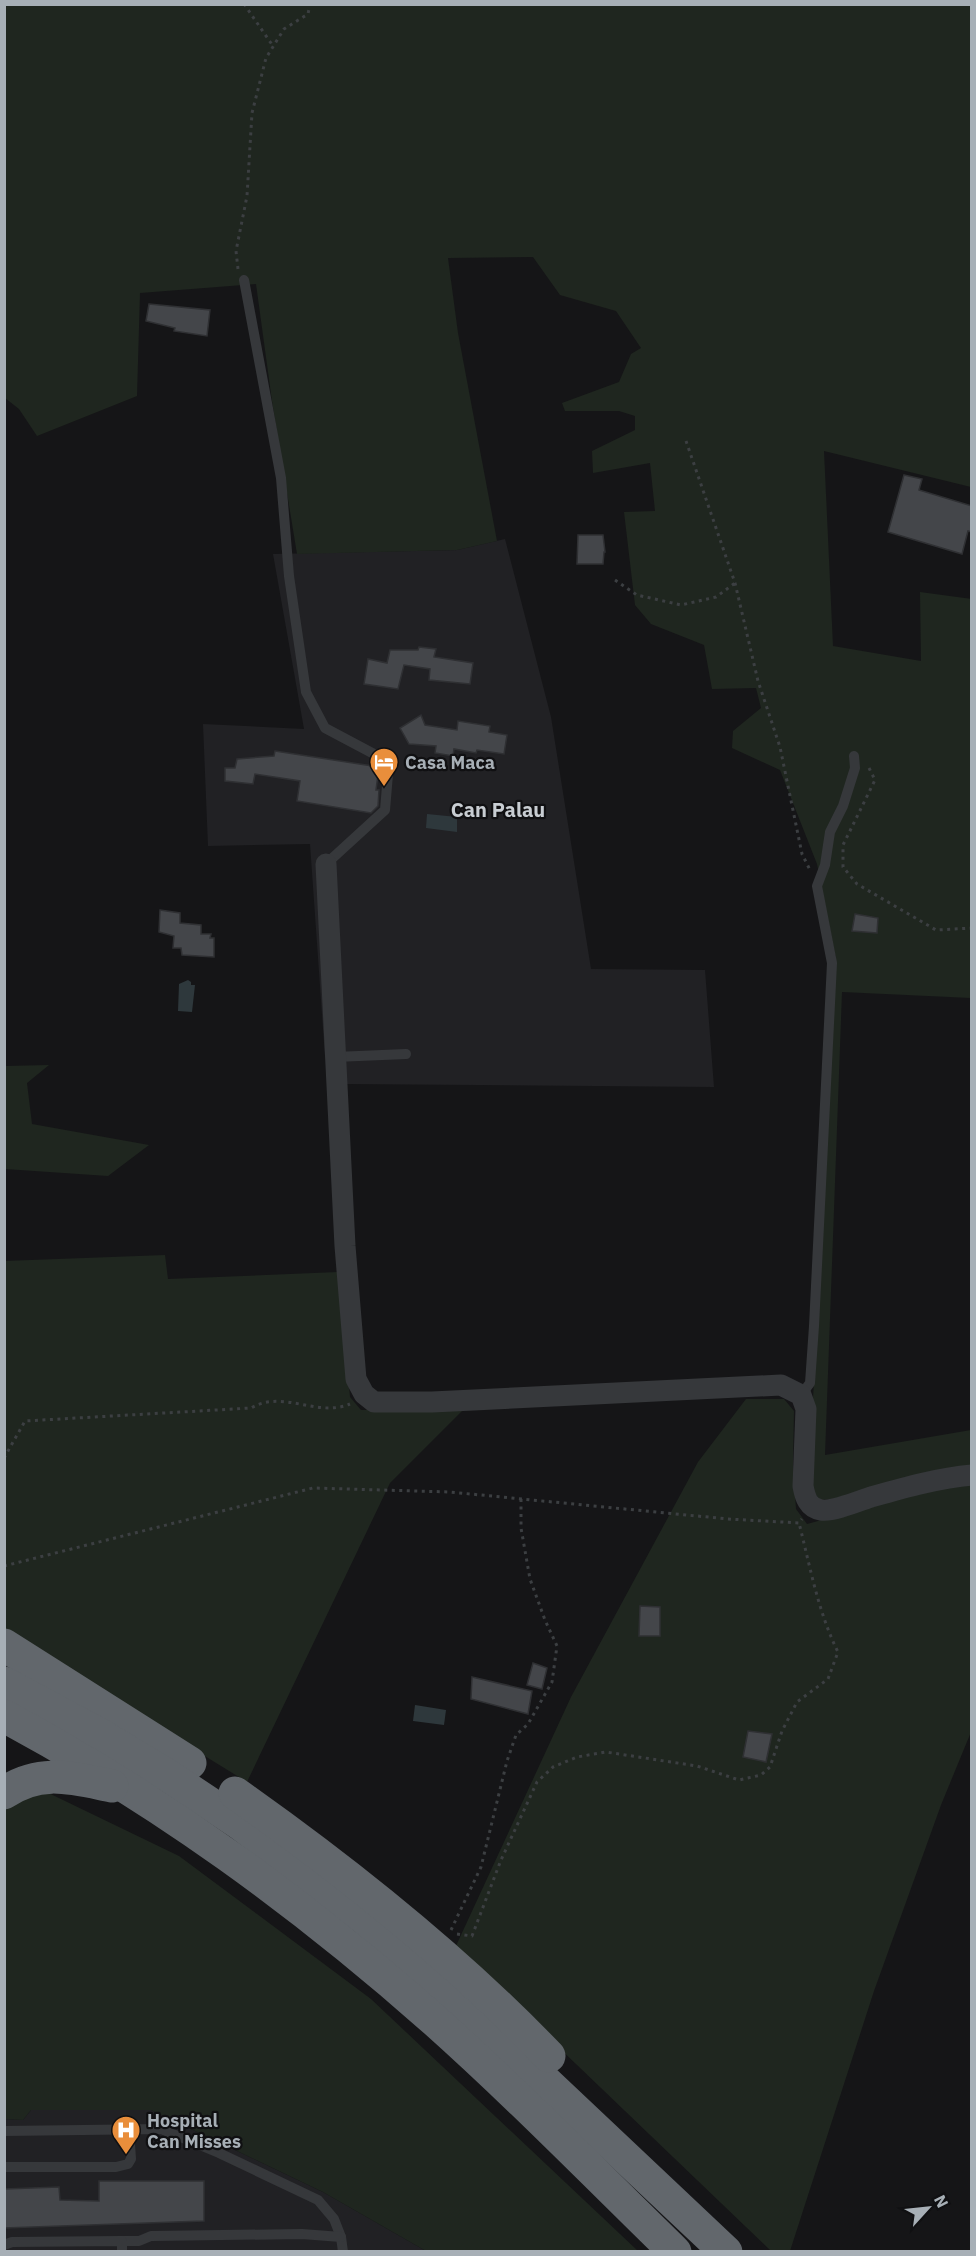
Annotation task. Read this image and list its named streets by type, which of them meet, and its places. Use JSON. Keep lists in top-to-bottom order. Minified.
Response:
{"districts":["Can Palau"],"places":{"hotel":["Casa Maca"],"hospital":["Hospital Can Misses"]},"north":"top right"}
